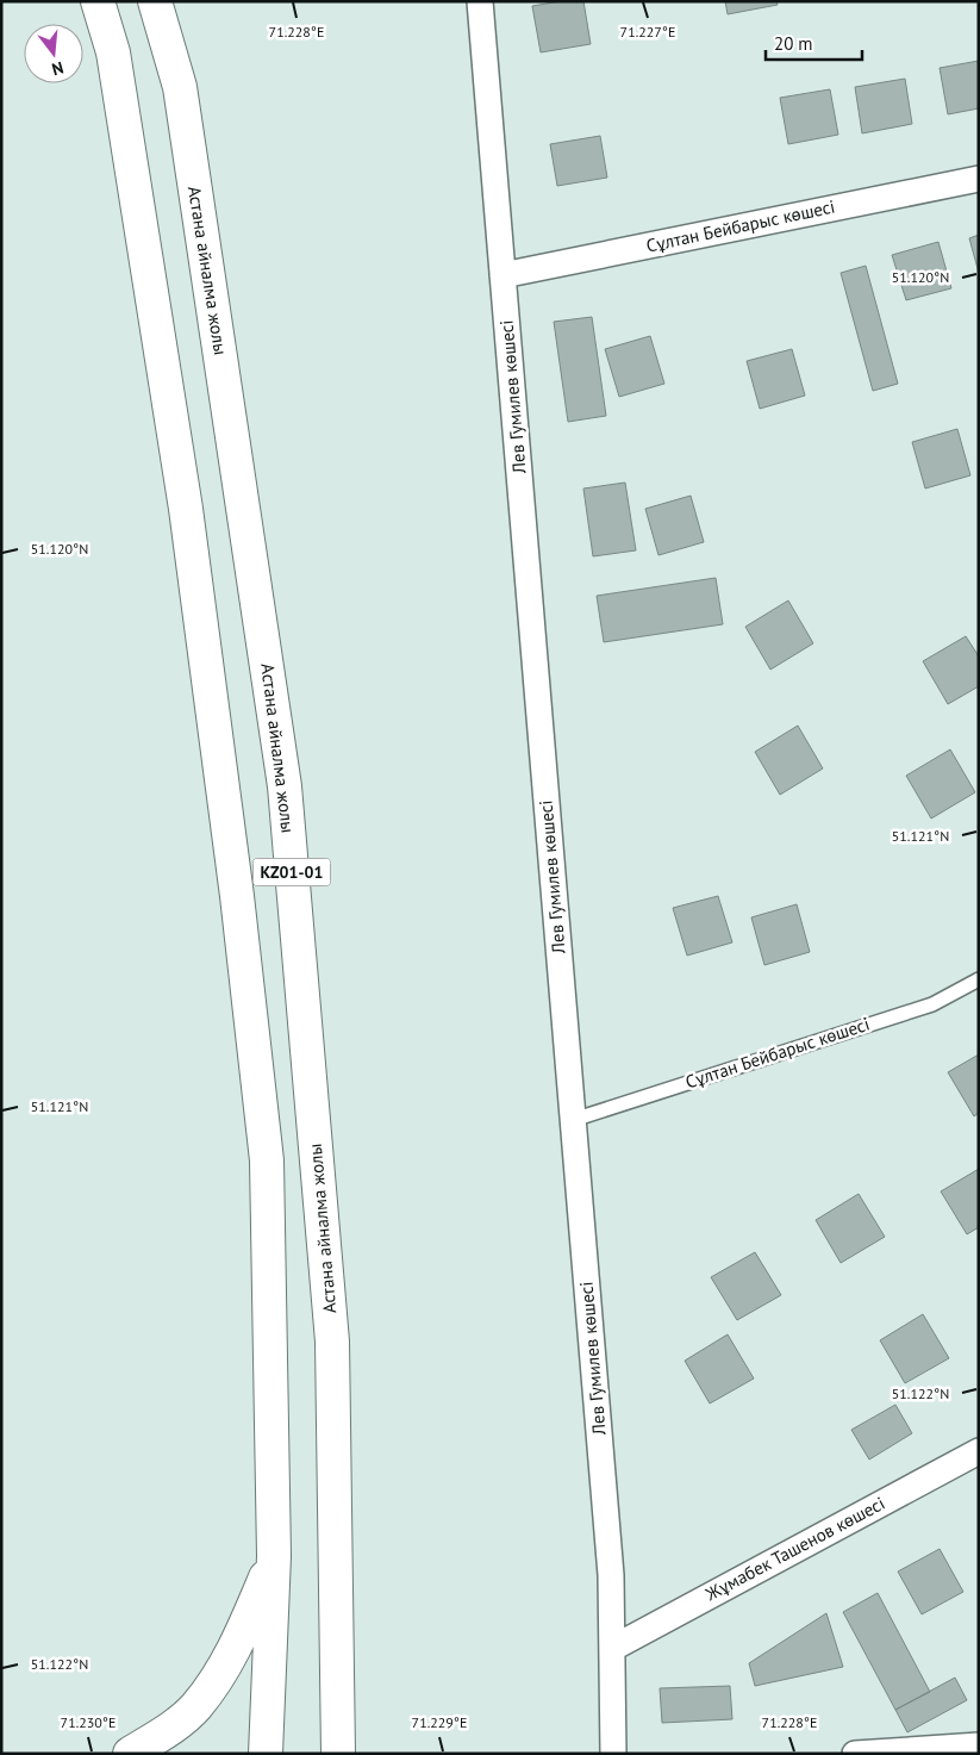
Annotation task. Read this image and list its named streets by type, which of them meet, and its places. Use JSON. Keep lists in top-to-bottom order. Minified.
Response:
{"streets":{"highway":["Астана айналма жолы","KZ01-01"],"street":["Сұлтан Бейбарыс көшесі","Лев Гумилев көшесі","Жұмабек Ташенов көшесі"]},"crossings":[["Сұлтан Бейбарыс көшесі","Лев Гумилев көшесі"],["Лев Гумилев көшесі","Жұмабек Ташенов көшесі"]],"scale_bar":"20 m","north":"bottom","coordinates":["71.228°E","71.227°E","51.120°N","51.121°N","51.122°N","71.230°E","71.229°E"]}
